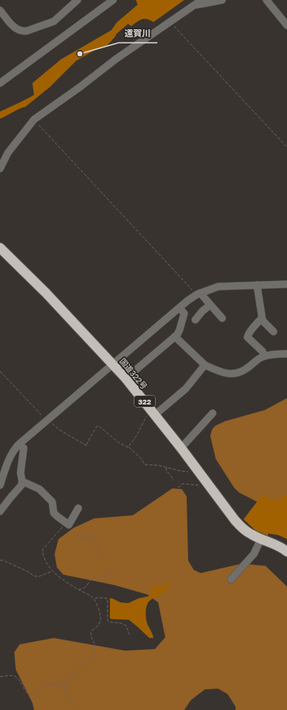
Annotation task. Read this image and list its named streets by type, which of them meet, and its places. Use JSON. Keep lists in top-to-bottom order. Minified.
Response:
{"streets":{"highway":["国道322号","322"]},"places":["遠賀川"]}
